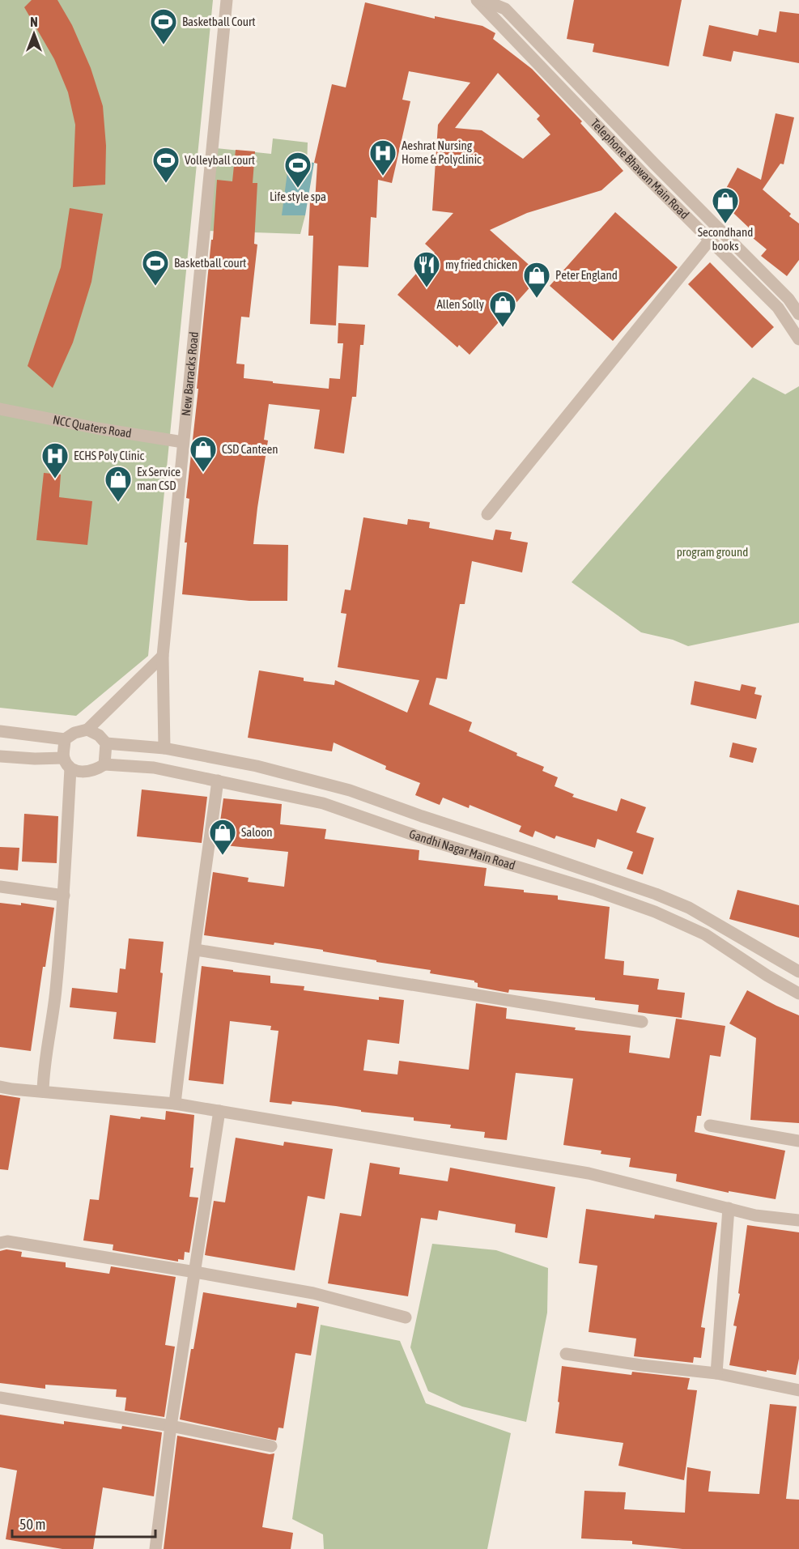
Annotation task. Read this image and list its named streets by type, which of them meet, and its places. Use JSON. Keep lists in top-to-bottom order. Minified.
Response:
{"streets":{"street":["Telephone Bhawan Main Road","New Barracks Road","NCC Quaters Road","Gandhi Nagar Main Road"]},"crossings":[["New Barracks Road","NCC Quaters Road"],["New Barracks Road","Gandhi Nagar Main Road"]],"parks":["program ground"],"places":{"sports":["Basketball Court","Volleyball court","Life style spa","Basketball court"],"hospital":["Aeshrat Nursing Home & Polyclinic","ECHS Poly Clinic"],"shop":["Secondhand books","Peter England","Allen Solly","CSD Canteen","Ex Service man CSD","Saloon"],"restaurant":["my fried chicken"]},"scale_bar":"50 m","north":"top"}
